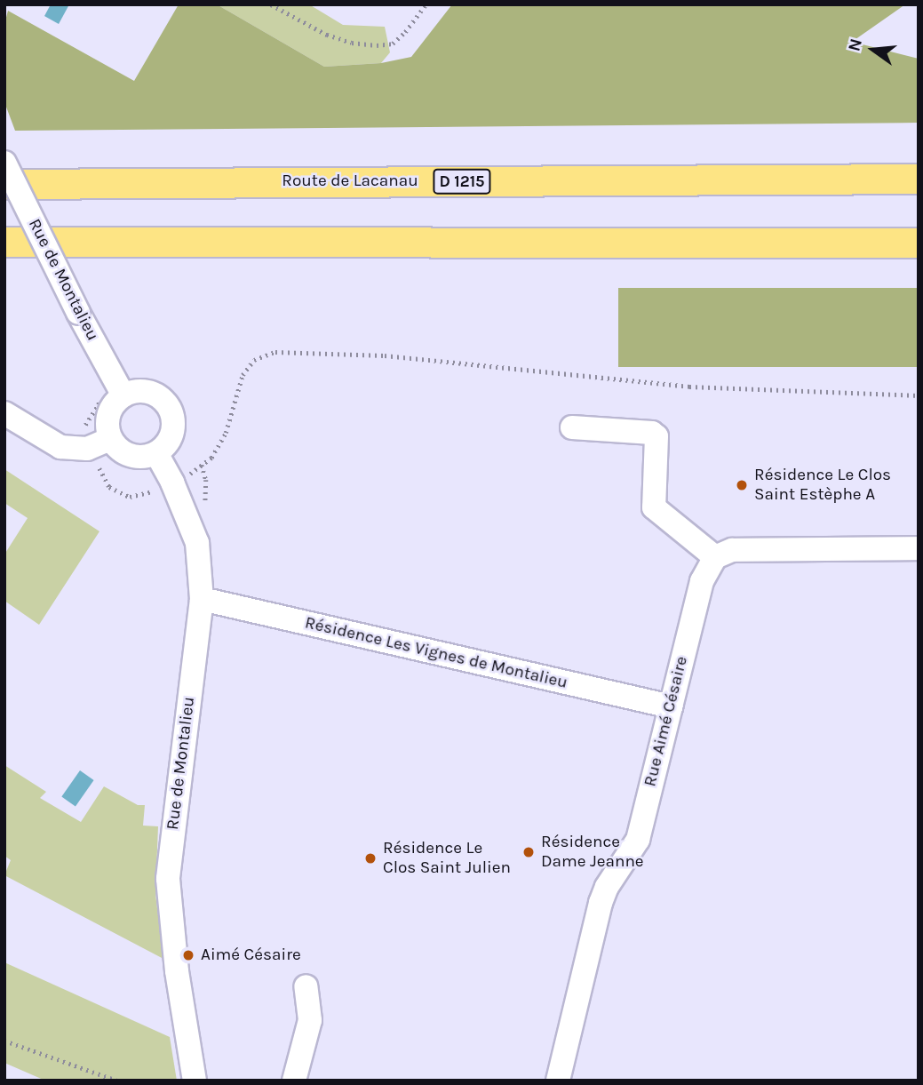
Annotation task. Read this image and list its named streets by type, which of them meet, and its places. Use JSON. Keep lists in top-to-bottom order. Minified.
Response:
{"streets":{"main road":["Route de Lacanau","D 1215"],"street":["Rue de Montalieu","Résidence Les Vignes de Montalieu","Rue Aimé Césaire"]},"crossings":[["Rue de Montalieu","Résidence Les Vignes de Montalieu"],["Résidence Les Vignes de Montalieu","Rue Aimé Césaire"]],"places":["Résidence Le Clos Saint Estèphe A","Résidence Dame Jeanne","Résidence Le Clos Saint Julien","Aimé Césaire"],"north":"left"}
